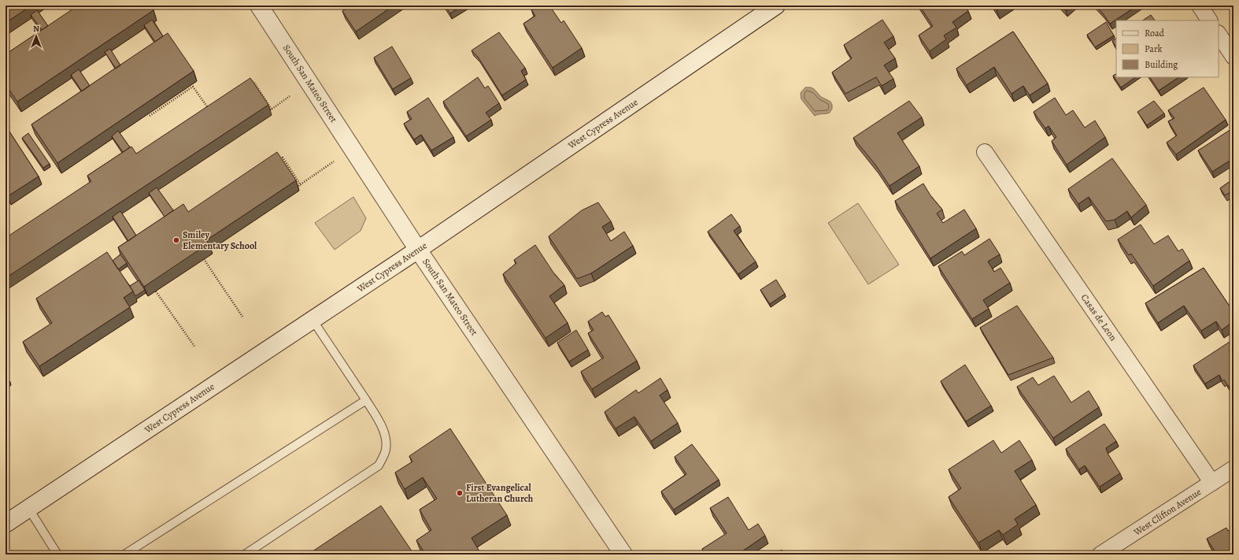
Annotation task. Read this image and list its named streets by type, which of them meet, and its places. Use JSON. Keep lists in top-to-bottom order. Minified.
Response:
{"streets":{"main road":["South San Mateo Street","West Cypress Avenue"],"street":["Casas de Leon","West Clifton Avenue"]},"crossings":[["South San Mateo Street","West Cypress Avenue"],["Casas de Leon","West Clifton Avenue"]],"places":["Smiley Elementary School","First Evangelical Lutheran Church"],"legend":["Road","Park","Building"],"north":"top"}
